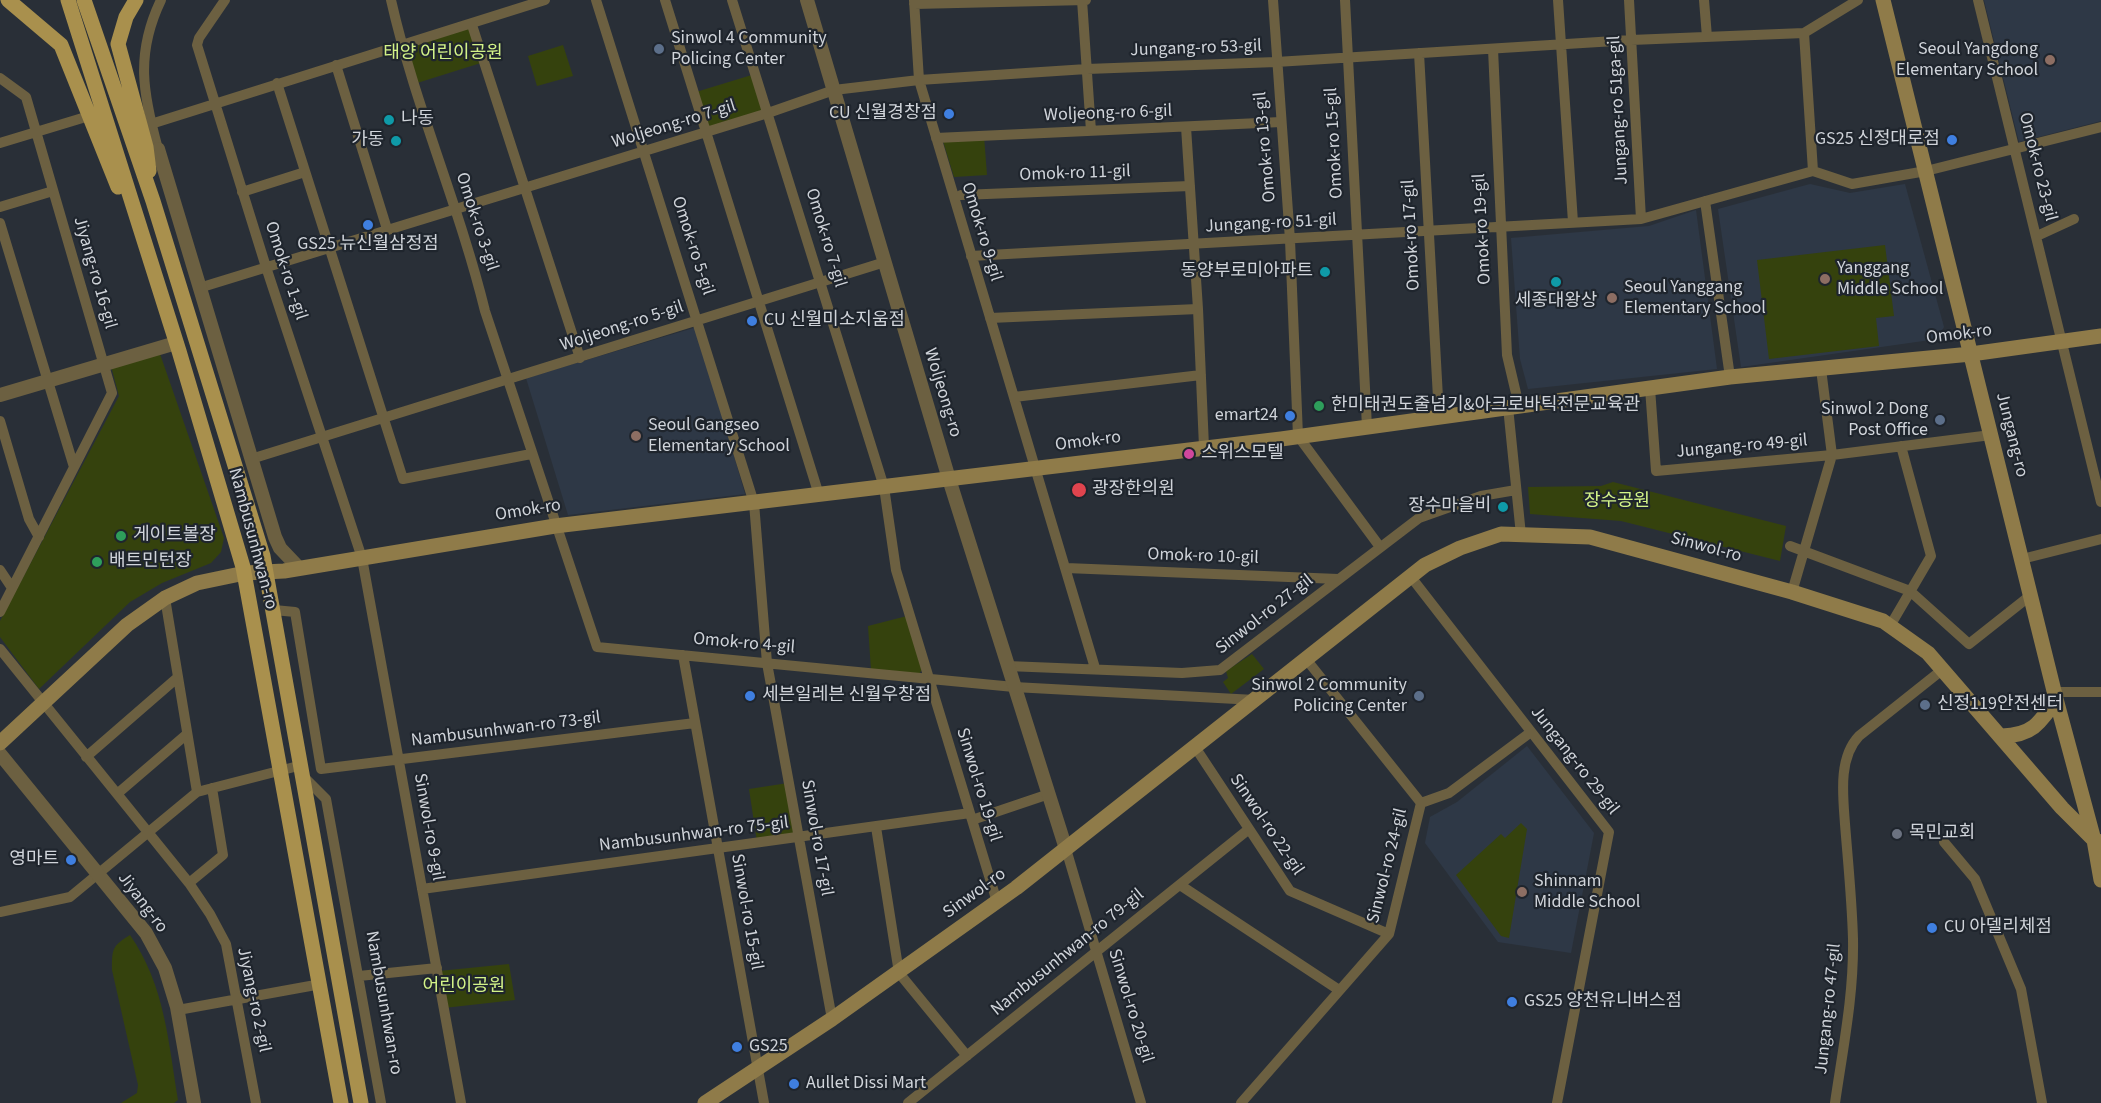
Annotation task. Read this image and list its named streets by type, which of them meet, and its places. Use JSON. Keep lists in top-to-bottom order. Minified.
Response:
{"streets":{"main road":["Omok-ro","Jungang-ro","Nambusunhwan-ro","Sinwol-ro"],"street":["Jungang-ro 53-gil","Jungang-ro 51ga-gil","Woljeong-ro 6-gil","Woljeong-ro 7-gil","Omok-ro 15-gil","Omok-ro 13-gil","Omok-ro 23-gil","Omok-ro 11-gil","Omok-ro 3-gil","Jungang-ro 51-gil","Omok-ro 19-gil","Omok-ro 9-gil","Omok-ro 17-gil","Omok-ro 7-gil","Omok-ro 5-gil","Omok-ro 1-gil","Jiyang-ro 16-gil","Woljeong-ro 5-gil","Woljeong-ro","Jungang-ro 49-gil","Omok-ro 10-gil","Sinwol-ro 27-gil","Omok-ro 4-gil","Nambusunhwan-ro 73-gil","Jungang-ro 29-gil","Sinwol-ro 19-gil","Sinwol-ro 22-gil","Sinwol-ro 9-gil","Nambusunhwan-ro 75-gil","Sinwol-ro 17-gil","Sinwol-ro 24-gil","Jiyang-ro","Sinwol-ro 15-gil","Nambusunhwan-ro 79-gil","Jiyang-ro 2-gil","Sinwol-ro 20-gil","Jungang-ro 47-gil"]},"crossings":[["Jungang-ro 53-gil","Jungang-ro 51ga-gil"],["Jungang-ro 53-gil","Woljeong-ro 7-gil"],["Jungang-ro 53-gil","Omok-ro 15-gil"],["Jungang-ro 53-gil","Omok-ro 13-gil"],["Jungang-ro 53-gil","Omok-ro 19-gil"],["Jungang-ro 53-gil","Omok-ro 9-gil"],["Jungang-ro 53-gil","Omok-ro 17-gil"],["Jungang-ro 53-gil","Woljeong-ro"],["Jungang-ro 51ga-gil","Jungang-ro 51-gil"],["Woljeong-ro 6-gil","Omok-ro 13-gil"],["Woljeong-ro 6-gil","Omok-ro 9-gil"],["Woljeong-ro 7-gil","Omok-ro 3-gil"],["Woljeong-ro 7-gil","Omok-ro 7-gil"],["Woljeong-ro 7-gil","Omok-ro 5-gil"],["Woljeong-ro 7-gil","Omok-ro 1-gil"],["Woljeong-ro 7-gil","Woljeong-ro"],["Woljeong-ro 7-gil","Nambusunhwan-ro"],["Omok-ro 15-gil","Jungang-ro 51-gil"],["Omok-ro 15-gil","Omok-ro"],["Omok-ro 13-gil","Jungang-ro 51-gil"],["Omok-ro 13-gil","Omok-ro"],["Omok-ro 23-gil","Omok-ro"],["Omok-ro 3-gil","Woljeong-ro 5-gil"],["Omok-ro 3-gil","Omok-ro"],["Omok-ro 3-gil","Omok-ro 4-gil"],["Jungang-ro 51-gil","Omok-ro 19-gil"],["Jungang-ro 51-gil","Omok-ro 9-gil"],["Jungang-ro 51-gil","Omok-ro 17-gil"],["Omok-ro 19-gil","Omok-ro"],["Omok-ro 9-gil","Omok-ro"],["Omok-ro 17-gil","Omok-ro"],["Omok-ro 7-gil","Woljeong-ro 5-gil"],["Omok-ro 7-gil","Omok-ro"],["Omok-ro 5-gil","Woljeong-ro 5-gil"],["Omok-ro 5-gil","Omok-ro"],["Omok-ro 5-gil","Omok-ro 4-gil"],["Omok-ro 5-gil","Sinwol-ro 17-gil"],["Omok-ro 1-gil","Woljeong-ro 5-gil"],["Omok-ro 1-gil","Omok-ro"],["Omok-ro 1-gil","Sinwol-ro 9-gil"],["Woljeong-ro 5-gil","Woljeong-ro"],["Woljeong-ro 5-gil","Nambusunhwan-ro"],["Omok-ro","Woljeong-ro"],["Omok-ro","Jungang-ro"],["Omok-ro","Jungang-ro 49-gil"],["Omok-ro","Nambusunhwan-ro"],["Omok-ro","Omok-ro 4-gil"],["Omok-ro","Sinwol-ro 9-gil"],["Omok-ro","Jiyang-ro 2-gil"],["Woljeong-ro","Sinwol-ro"],["Woljeong-ro","Sinwol-ro 27-gil"],["Woljeong-ro","Omok-ro 4-gil"],["Woljeong-ro","Sinwol-ro 20-gil"],["Jungang-ro","Jungang-ro 49-gil"],["Jungang-ro","Sinwol-ro"],["Jungang-ro 49-gil","Sinwol-ro"],["Nambusunhwan-ro","Nambusunhwan-ro 73-gil"],["Sinwol-ro","Jungang-ro 29-gil"],["Sinwol-ro","Sinwol-ro 19-gil"],["Sinwol-ro","Sinwol-ro 22-gil"],["Sinwol-ro","Sinwol-ro 17-gil"],["Sinwol-ro","Sinwol-ro 24-gil"],["Sinwol-ro","Sinwol-ro 15-gil"],["Sinwol-ro","Sinwol-ro 20-gil"],["Sinwol-ro","Jungang-ro 47-gil"],["Omok-ro 10-gil","Sinwol-ro 27-gil"],["Omok-ro 4-gil","Sinwol-ro 19-gil"],["Omok-ro 4-gil","Sinwol-ro 17-gil"],["Omok-ro 4-gil","Sinwol-ro 15-gil"],["Nambusunhwan-ro 73-gil","Sinwol-ro 9-gil"],["Nambusunhwan-ro 73-gil","Sinwol-ro 15-gil"],["Jungang-ro 29-gil","Sinwol-ro 24-gil"],["Sinwol-ro 19-gil","Nambusunhwan-ro 75-gil"],["Sinwol-ro 22-gil","Sinwol-ro 24-gil"],["Sinwol-ro 22-gil","Nambusunhwan-ro 79-gil"],["Sinwol-ro 9-gil","Nambusunhwan-ro 75-gil"],["Nambusunhwan-ro 75-gil","Sinwol-ro 17-gil"],["Nambusunhwan-ro 75-gil","Sinwol-ro 15-gil"],["Nambusunhwan-ro 79-gil","Sinwol-ro 20-gil"]],"parks":["태양 어린이공원","장수공원","어린이공원"],"places":["Sinwol 4 Community Policing Center","Seoul Yangdong Elementary School","CU 신월경창점","나동","GS25 신정대로점","가동","GS25 뉴신월삼정점","동양부로미아파트","Yanggang Middle School","세종대왕상","Seoul Yanggang Elementary School","CU 신월미소지움점","한미태권도줄넘기&아크로바틱전문교육관","emart24","Sinwol 2 Dong Post Office","Seoul Gangseo Elementary School","스위스모텔","광장한의원","장수마을비","게이트볼장","배트민턴장","세븐일레븐 신월우창점","Sinwol 2 Community Policing Center","신정119안전센터","목민교회","영마트","Shinnam Middle School","CU 아델리체점","GS25 양천유니버스점","GS25","Aullet Dissi Mart"]}
